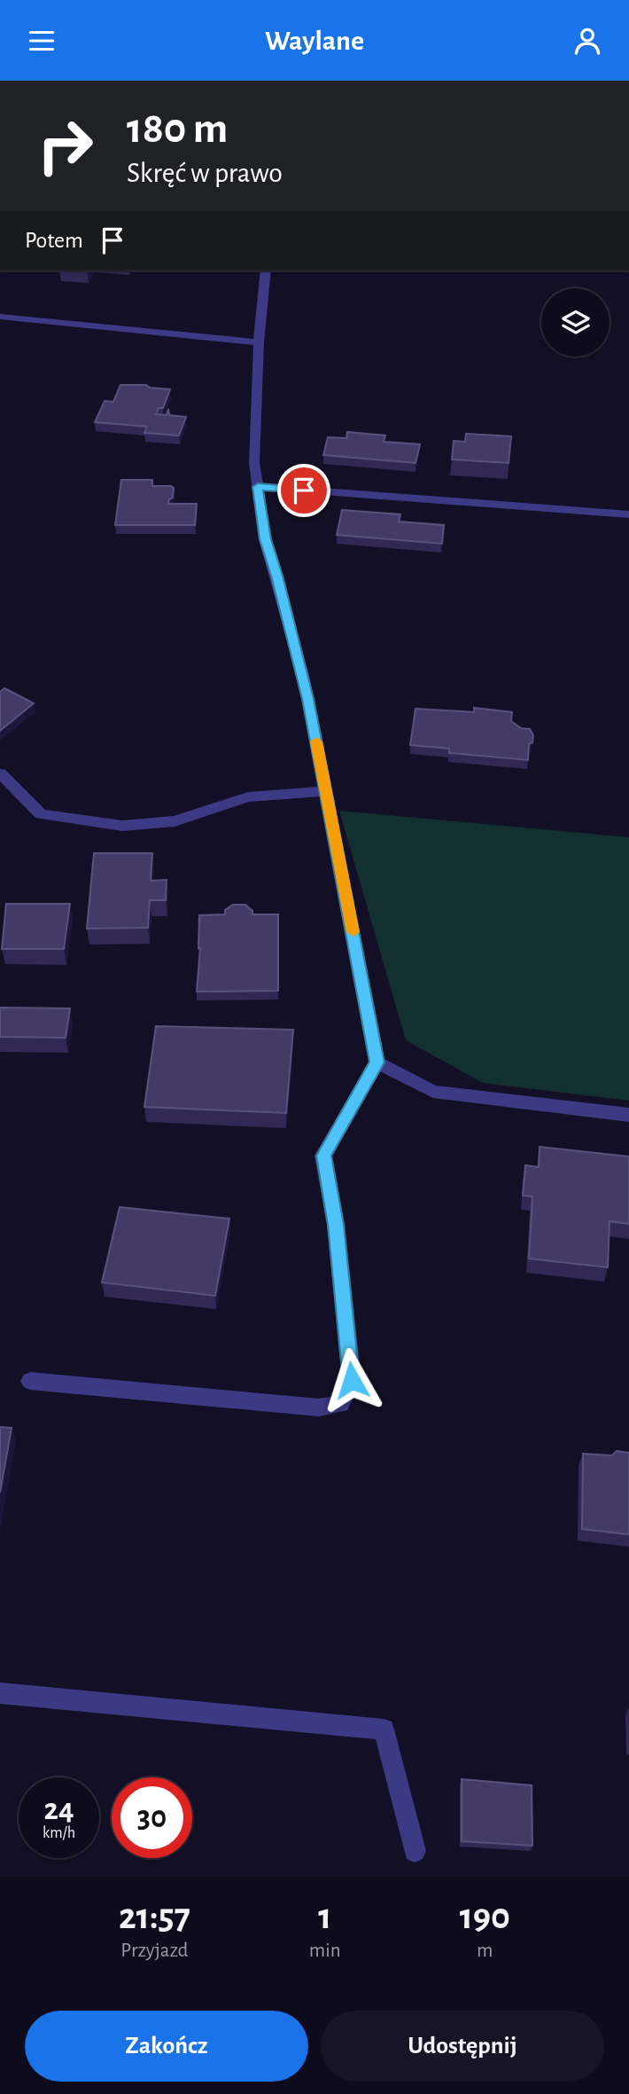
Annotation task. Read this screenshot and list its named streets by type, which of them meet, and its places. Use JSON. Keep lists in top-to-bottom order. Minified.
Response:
{"page":{"header":"Waylane","turn":["180 m","Skręć w prawo"],"then":"Potem","speed":"24 km/h","limit":"30","eta":["21:57","Przyjazd","1","min","190","m"],"buttons":["Zakończ","Udostępnij"]}}
